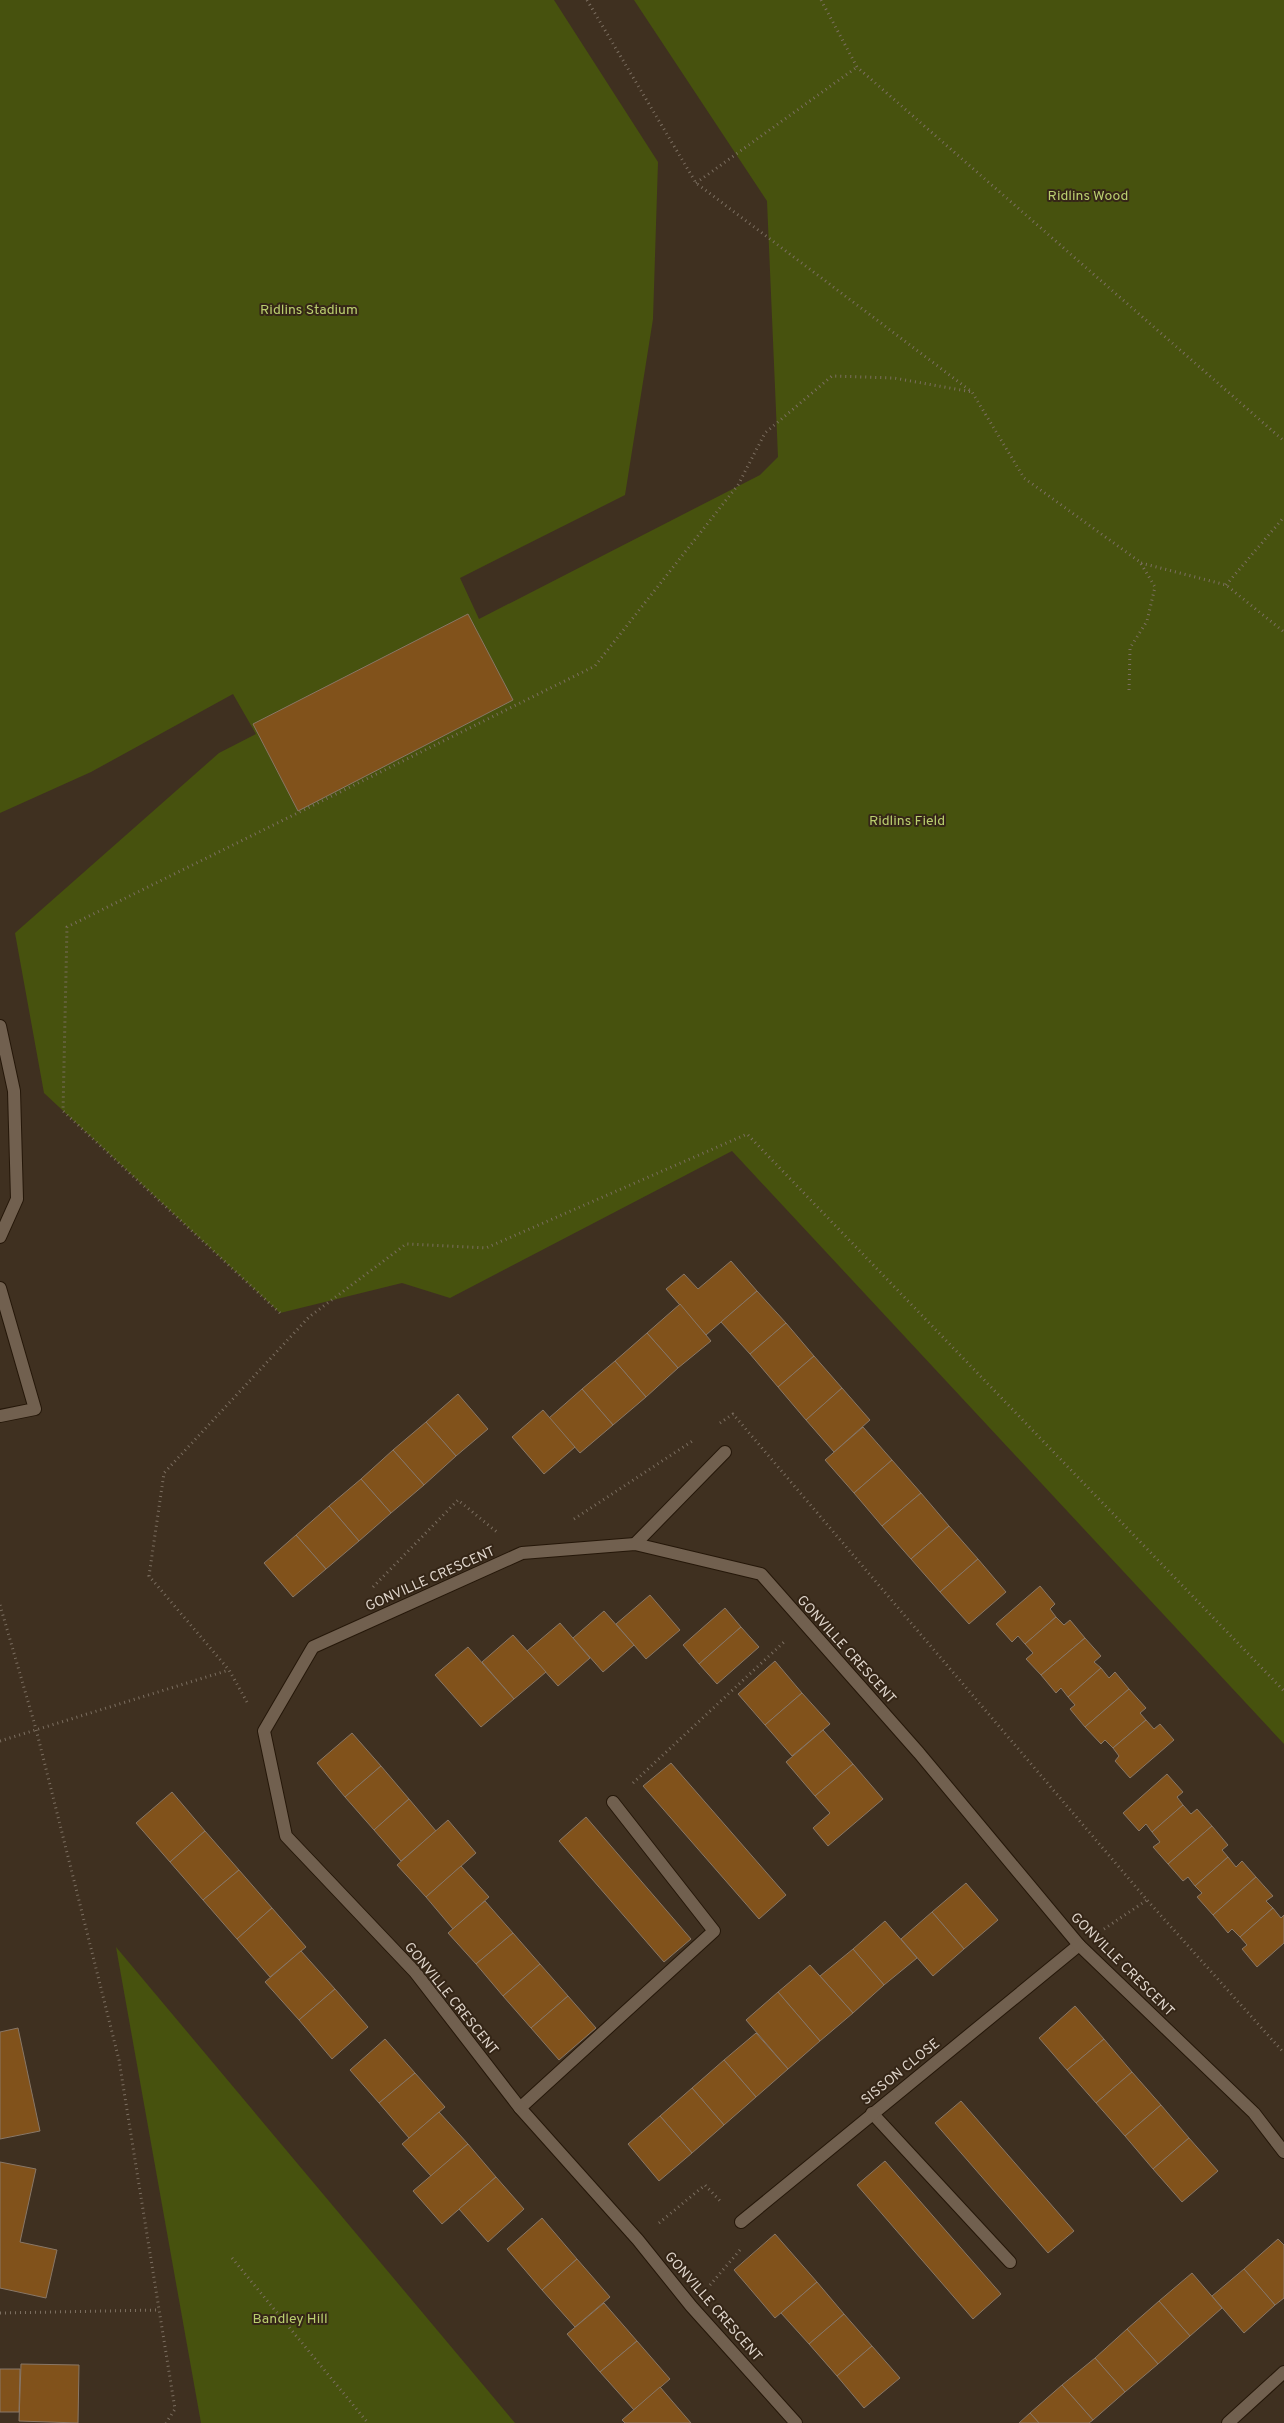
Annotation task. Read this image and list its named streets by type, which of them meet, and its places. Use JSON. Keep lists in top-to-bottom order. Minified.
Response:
{"streets":{"street":["GONVILLE CRESCENT","SISSON CLOSE"]},"crossings":[["GONVILLE CRESCENT","SISSON CLOSE"]],"parks":["Ridlins Wood","Ridlins Stadium","Ridlins Field","Bandley Hill"]}
